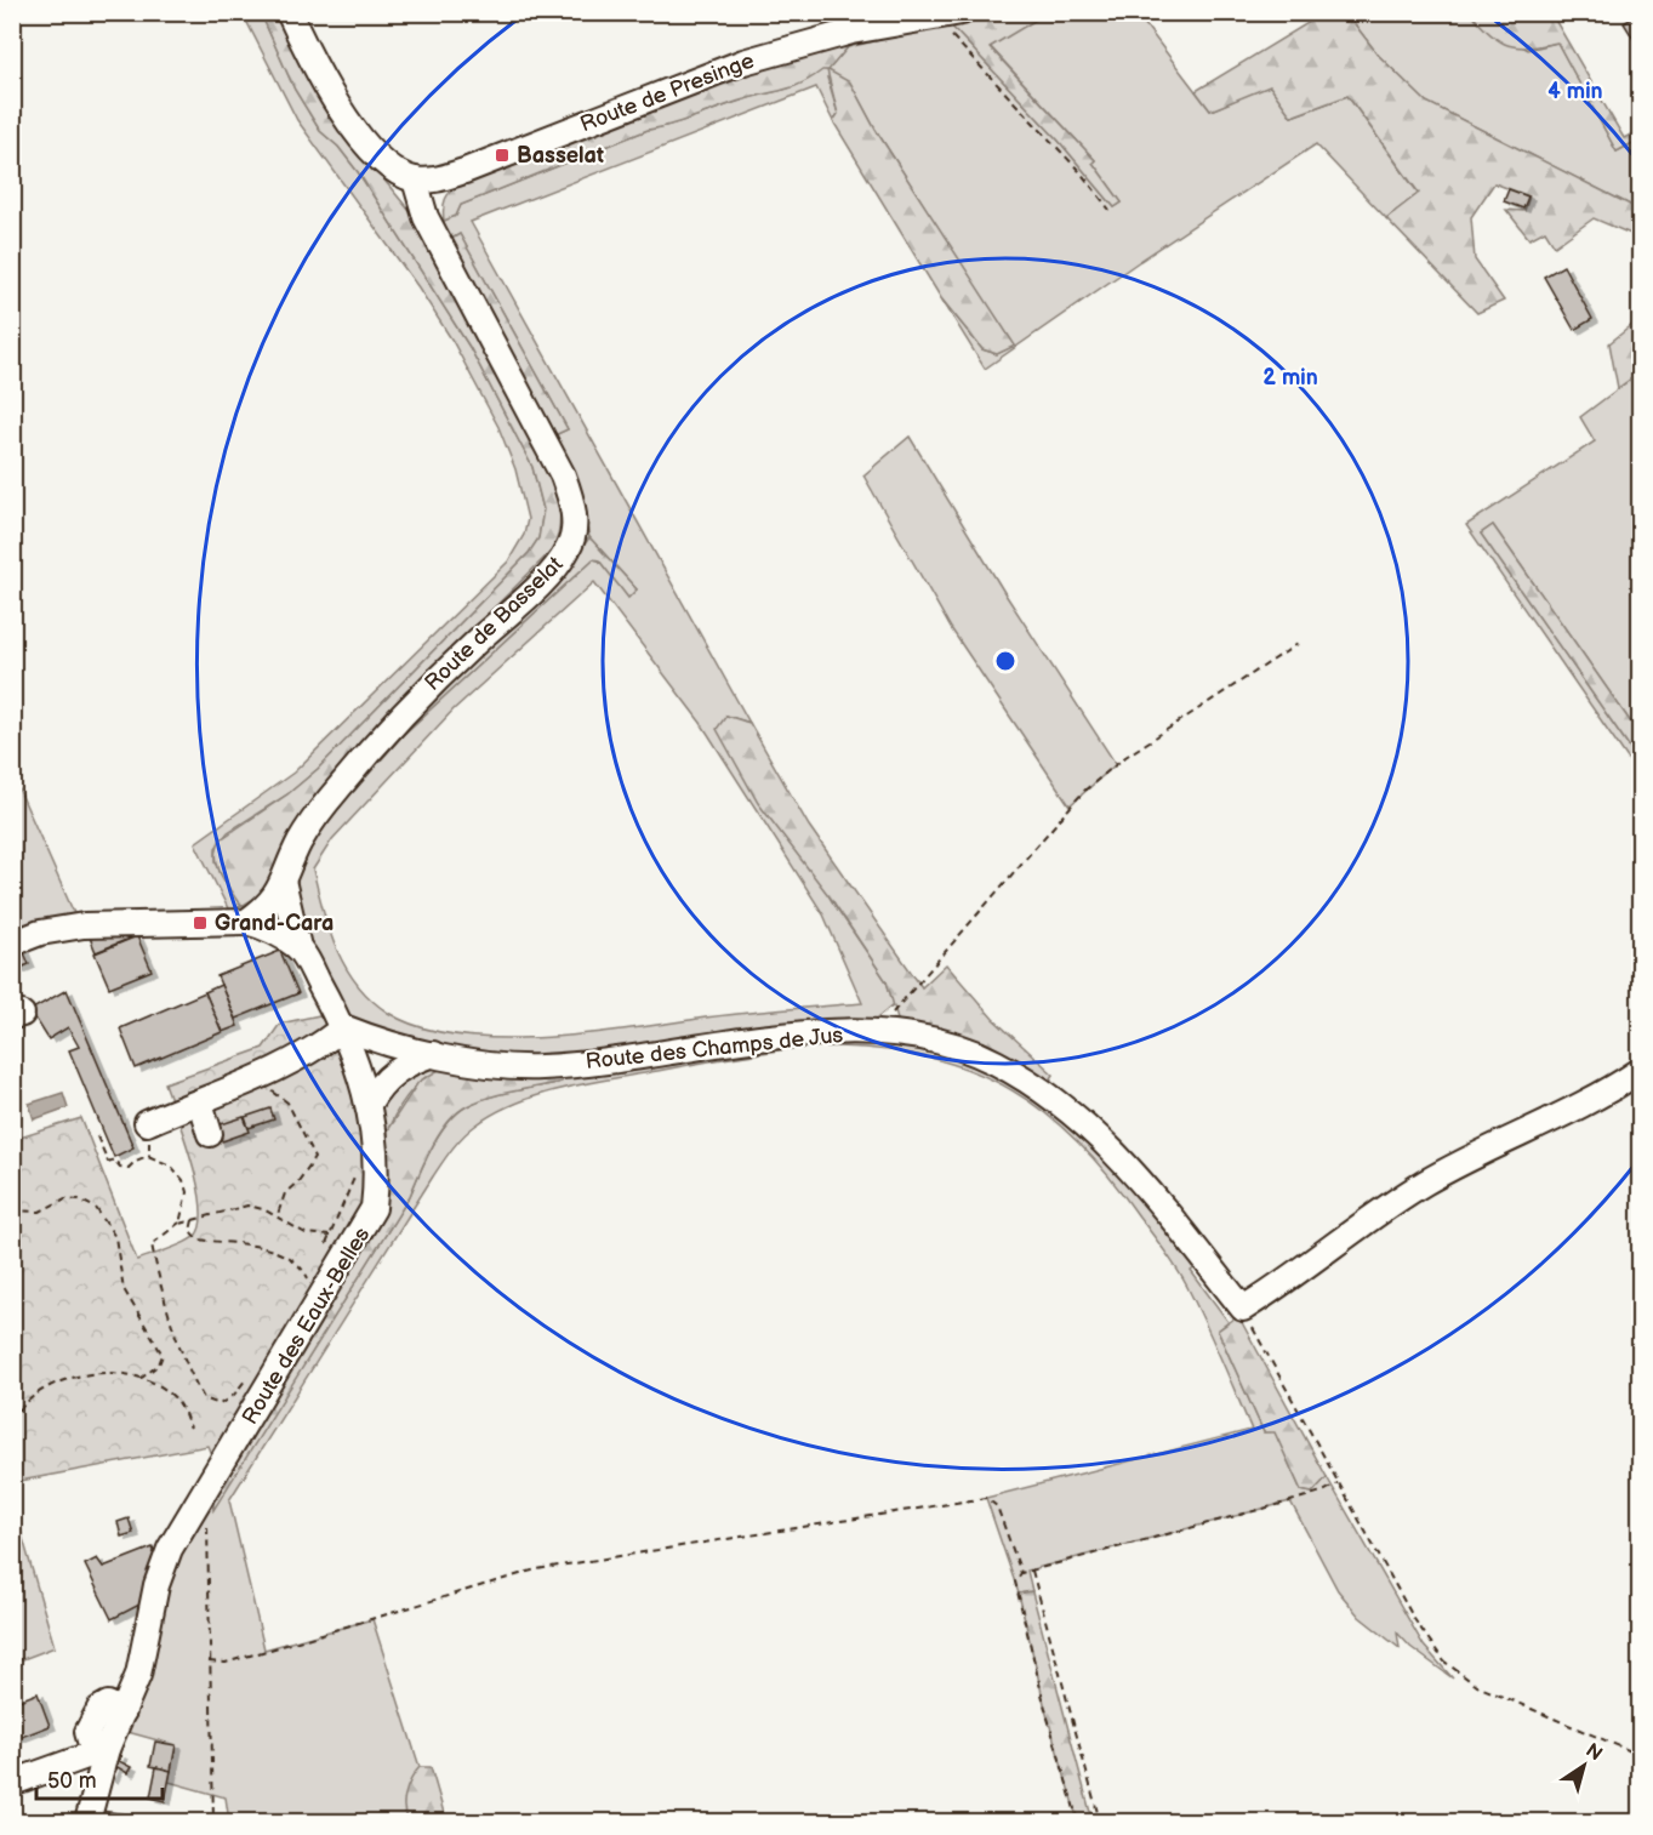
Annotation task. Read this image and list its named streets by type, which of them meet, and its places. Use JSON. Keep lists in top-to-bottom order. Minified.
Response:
{"streets":{"street":["Route de Presinge","Route de Basselat","Route des Champs de Jus","Route des Eaux-Belles"]},"crossings":[["Route de Presinge","Route de Basselat"],["Route des Champs de Jus","Route des Eaux-Belles"]],"places":{"transit":["Basselat","Grand-Cara"]},"scale_bar":"50 m","north":"top right","rings":["4 min","2 min"]}
